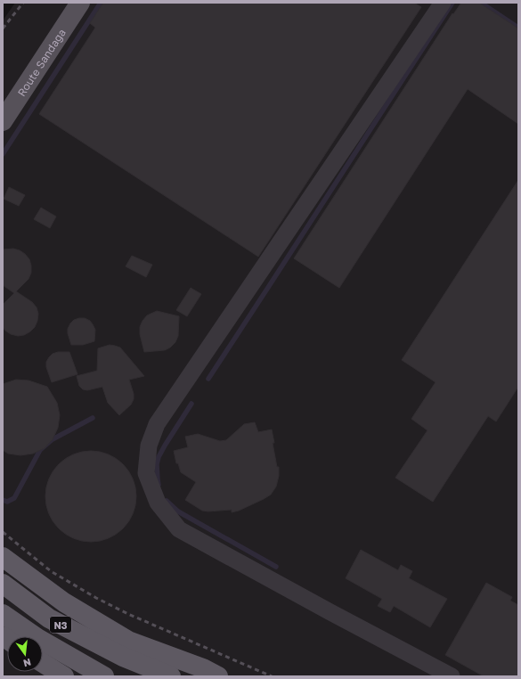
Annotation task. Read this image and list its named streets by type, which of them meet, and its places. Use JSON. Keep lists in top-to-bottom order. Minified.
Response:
{"streets":{"highway":["N3"],"main road":["Route Sandaga"]},"north":"bottom"}
